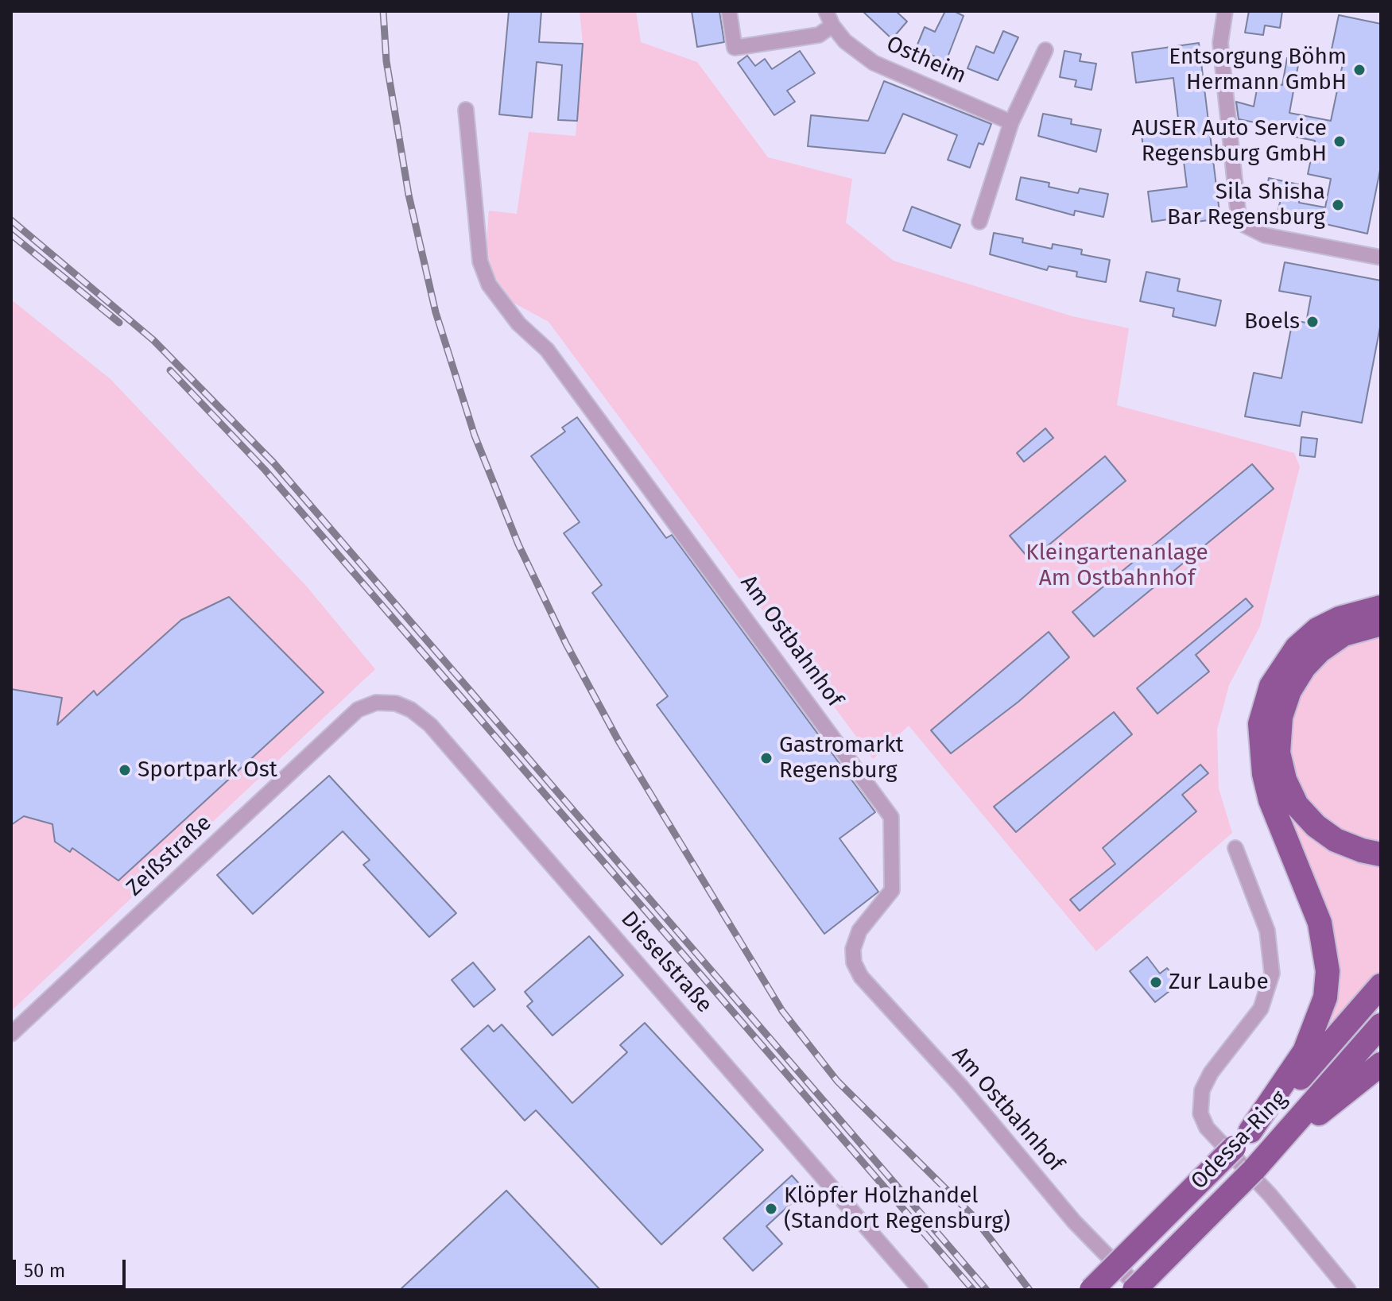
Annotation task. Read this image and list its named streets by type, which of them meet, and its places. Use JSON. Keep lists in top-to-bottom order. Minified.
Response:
{"streets":{"highway":["Odessa-Ring"],"street":["Ostheim","Am Ostbahnhof","Zeißstraße","Dieselstraße"]},"crossings":[["Zeißstraße","Dieselstraße"]],"parks":["Kleingartenanlage Am Ostbahnhof"],"places":["Entsorgung Böhm Hermann GmbH","AUSER Auto Service Regensburg GmbH","Sila Shisha Bar Regensburg","Boels","Gastromarkt Regensburg","Sportpark Ost","Zur Laube","Klöpfer Holzhandel (Standort Regensburg)"],"scale_bar":"50 m"}
